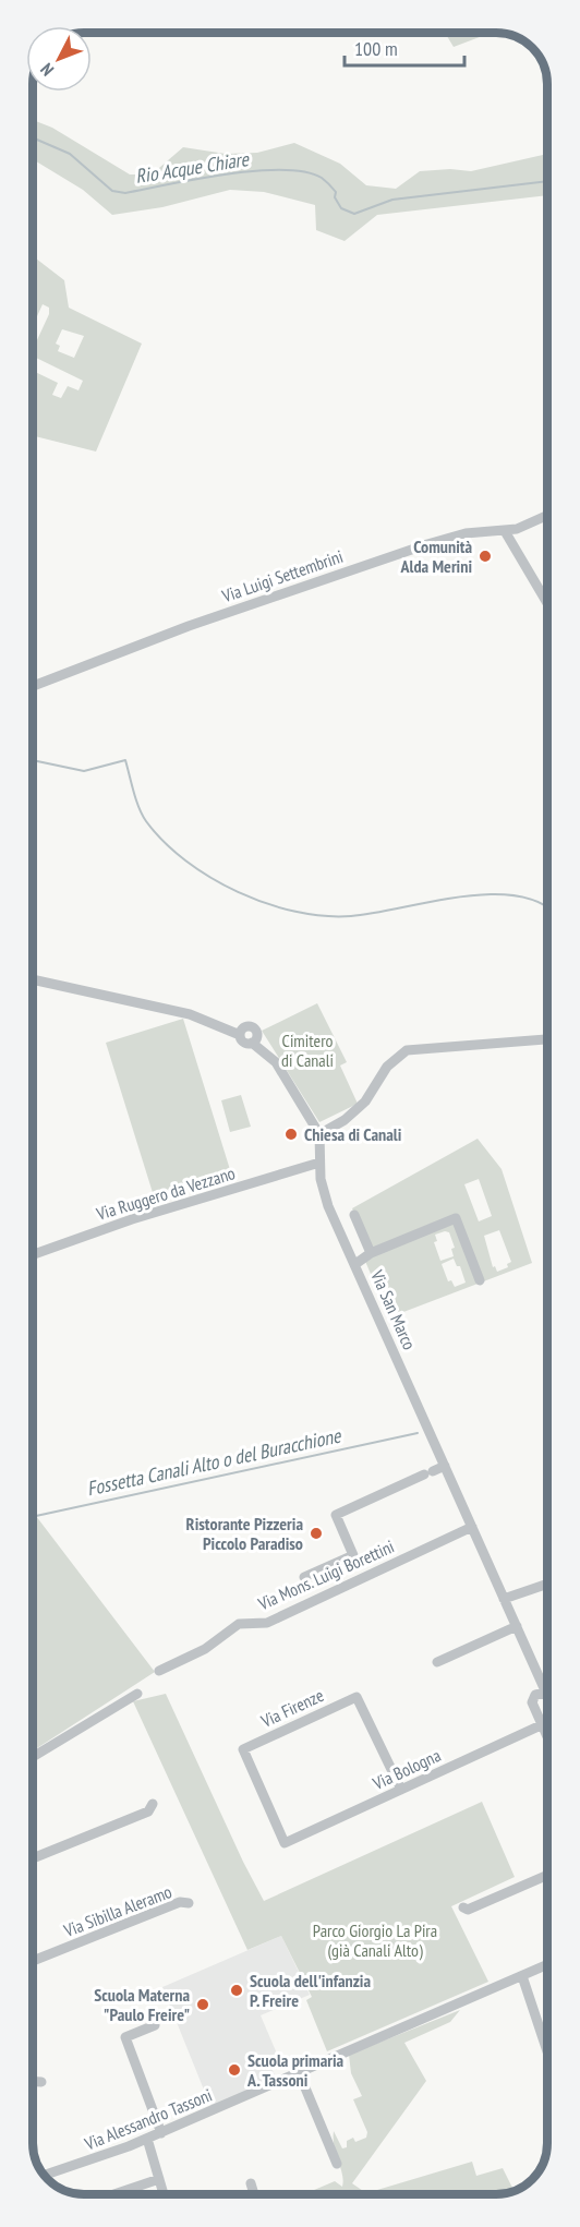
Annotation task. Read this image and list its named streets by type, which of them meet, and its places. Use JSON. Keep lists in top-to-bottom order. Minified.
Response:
{"streets":{"street":["Via Luigi Settembrini","Via Ruggero da Vezzano","Via San Marco","Via Mons. Luigi Borettini","Via Firenze","Via Bologna","Via Sibilla Aleramo","Via Alessandro Tassoni"]},"crossings":[["Via Ruggero da Vezzano","Via San Marco"],["Via San Marco","Via Mons. Luigi Borettini"],["Via Firenze","Via Bologna"]],"water":["Rio Acque Chiare","Fossetta Canali Alto o del Buracchione"],"parks":["Cimitero di Canali","Parco Giorgio La Pira (già Canali Alto)"],"places":["Comunità Alda Merini","Chiesa di Canali","Ristorante Pizzeria Piccolo Paradiso","Scuola dell'infanzia P. Freire","Scuola Materna \"Paulo Freire\"","Scuola primaria A. Tassoni"],"scale_bar":"100 m","north":"bottom left"}
